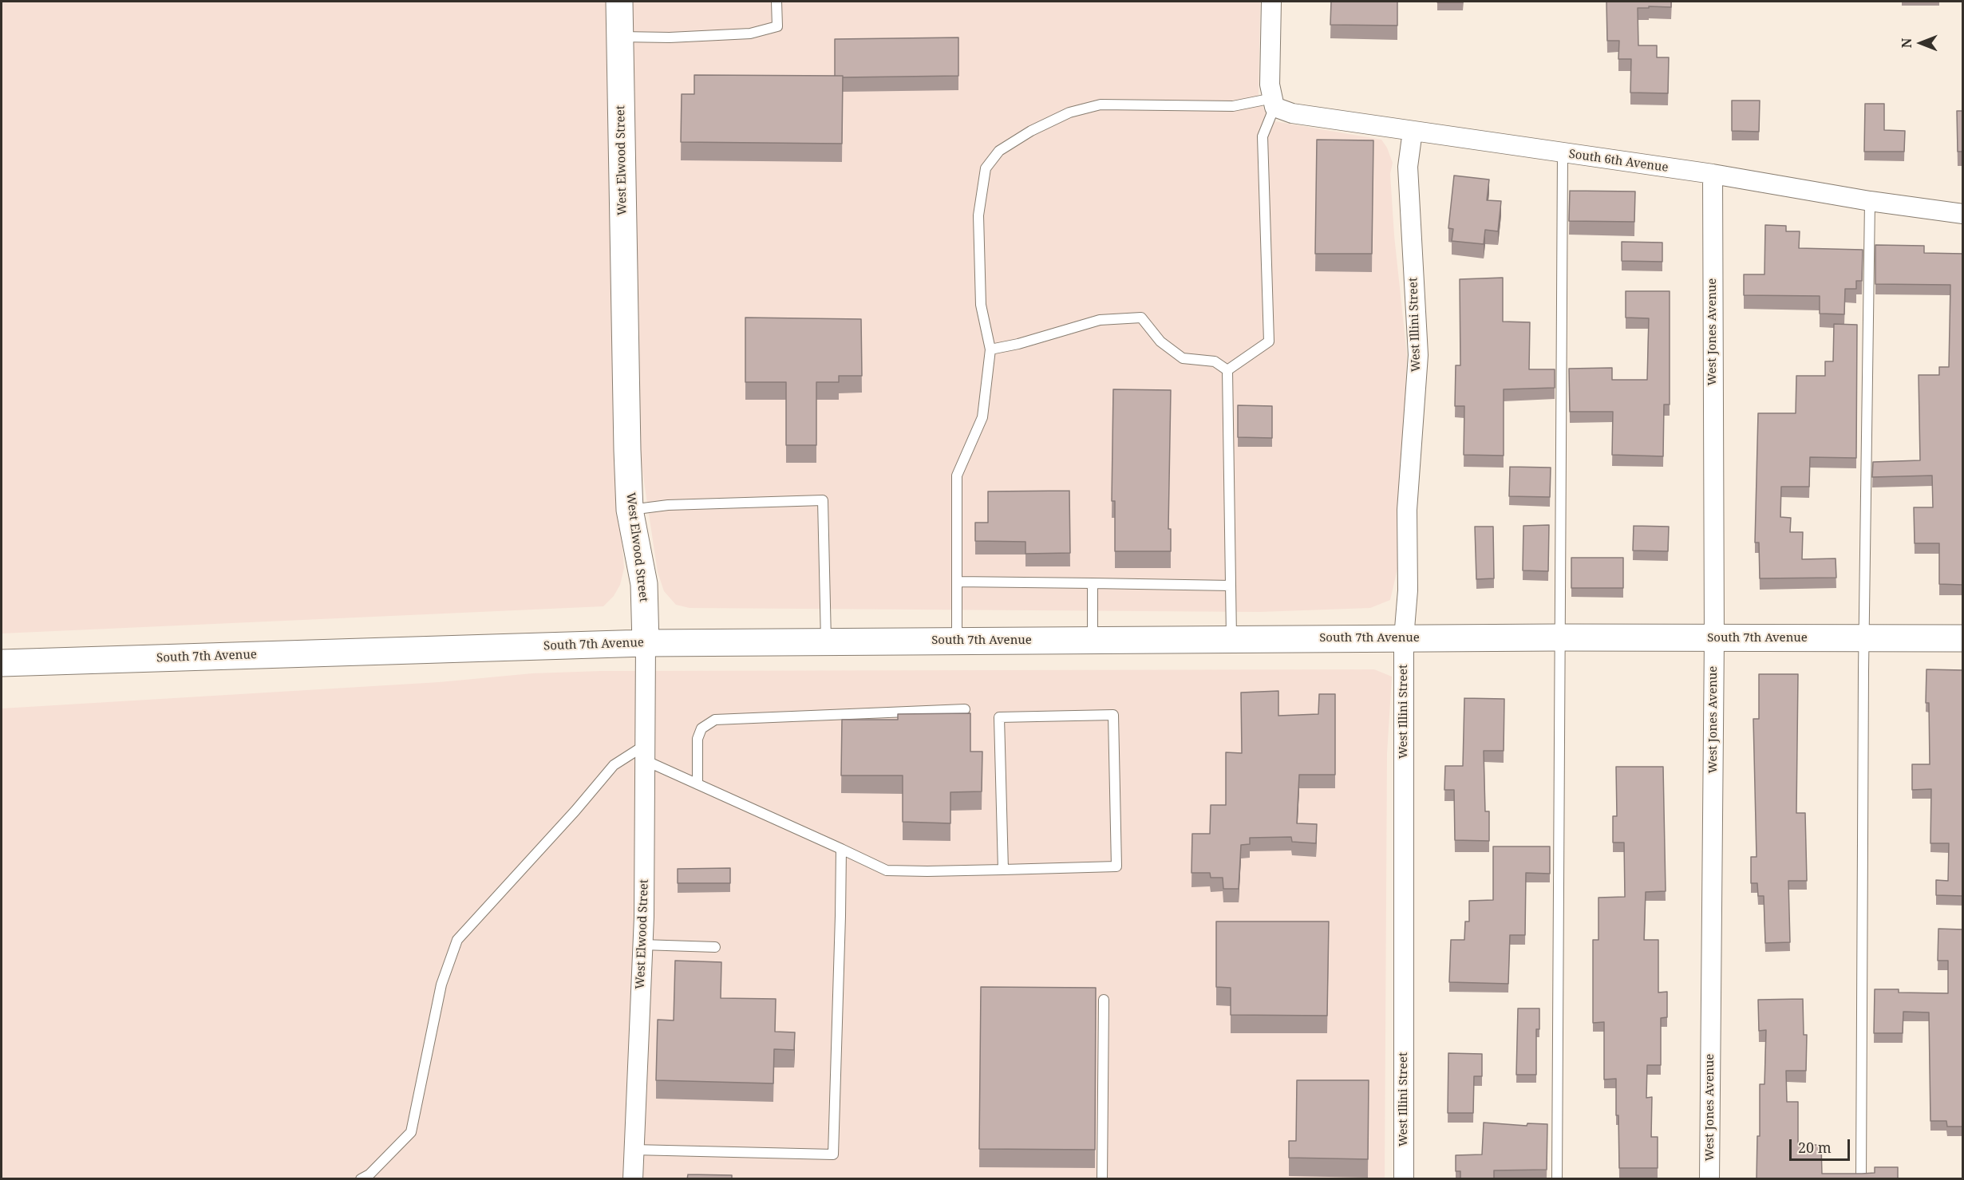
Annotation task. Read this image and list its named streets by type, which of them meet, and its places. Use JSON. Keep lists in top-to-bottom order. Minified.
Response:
{"streets":{"main road":["West Elwood Street","South 7th Avenue"],"street":["South 6th Avenue","West Illini Street","West Jones Avenue"]},"crossings":[["West Elwood Street","South 7th Avenue"],["South 6th Avenue","West Illini Street"],["South 6th Avenue","West Jones Avenue"],["West Illini Street","South 7th Avenue"],["West Jones Avenue","South 7th Avenue"]],"scale_bar":"20 m","north":"left"}
